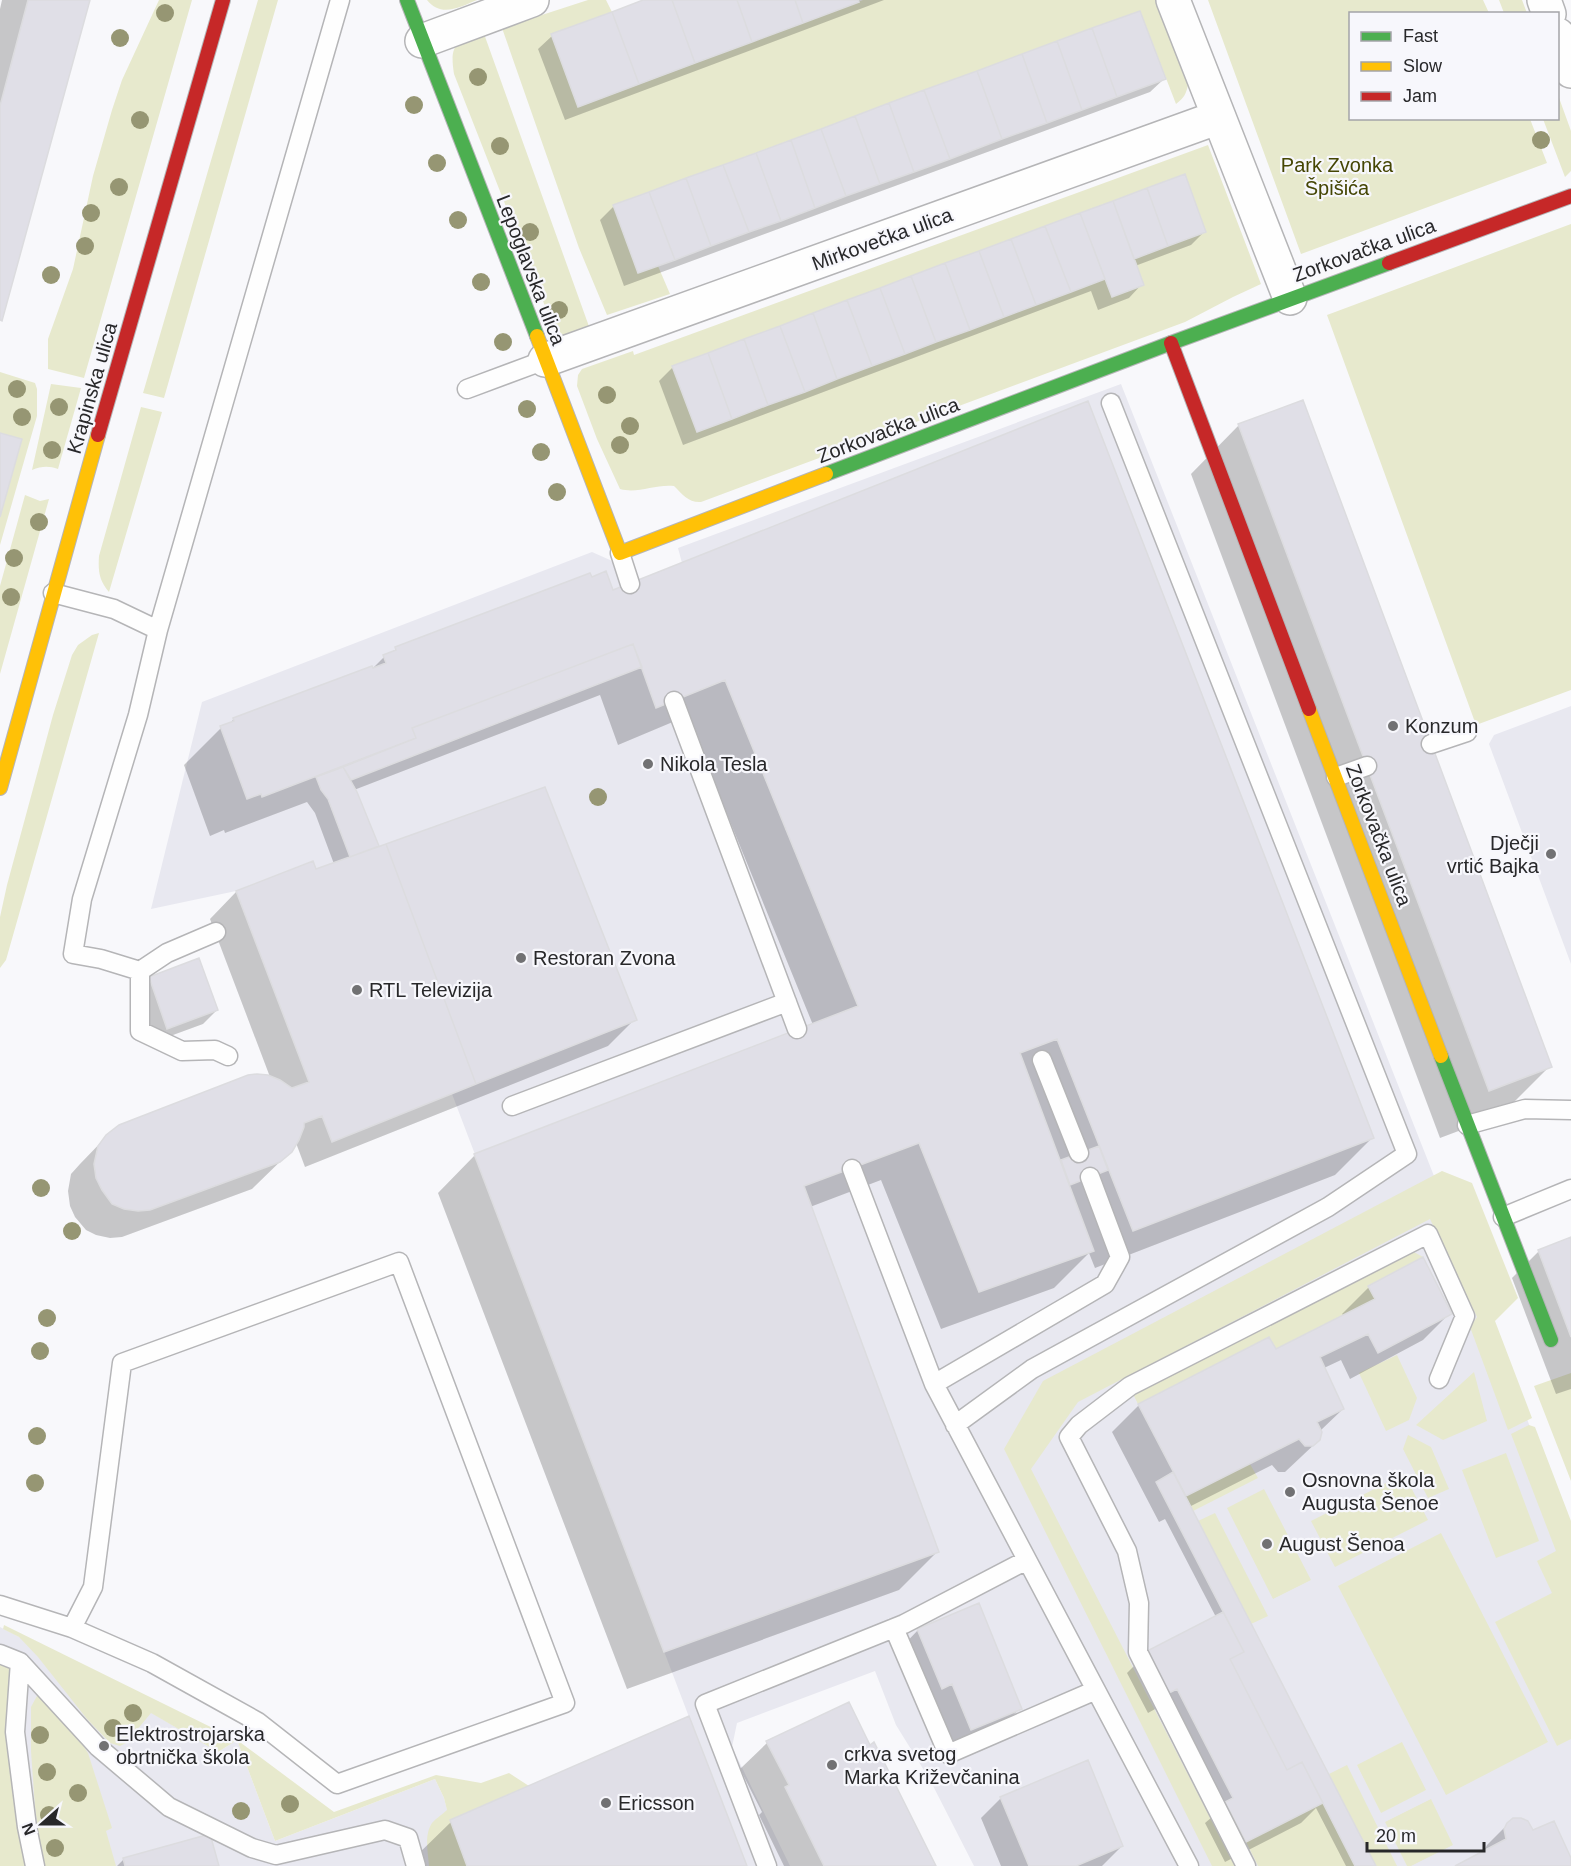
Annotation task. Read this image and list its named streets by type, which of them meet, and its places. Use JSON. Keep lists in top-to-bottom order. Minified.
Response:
{"streets":{"street":["Mirkovečka ulica","Zorkovačka ulica","Lepoglavska ulica","Krapinska ulica"]},"crossings":[["Mirkovečka ulica","Lepoglavska ulica"],["Zorkovačka ulica","Lepoglavska ulica"]],"parks":["Park Zvonka Špišića"],"places":["Konzum","Nikola Tesla","Dječji vrtić Bajka","Restoran Zvona","RTL Televizija","Osnovna škola Augusta Šenoe","August Šenoa","Elektrostrojarska obrtnička škola","crkva svetog Marka Križevčanina","Ericsson"],"legend":["Fast","Slow","Jam"],"scale_bar":"20 m","north":"left"}
